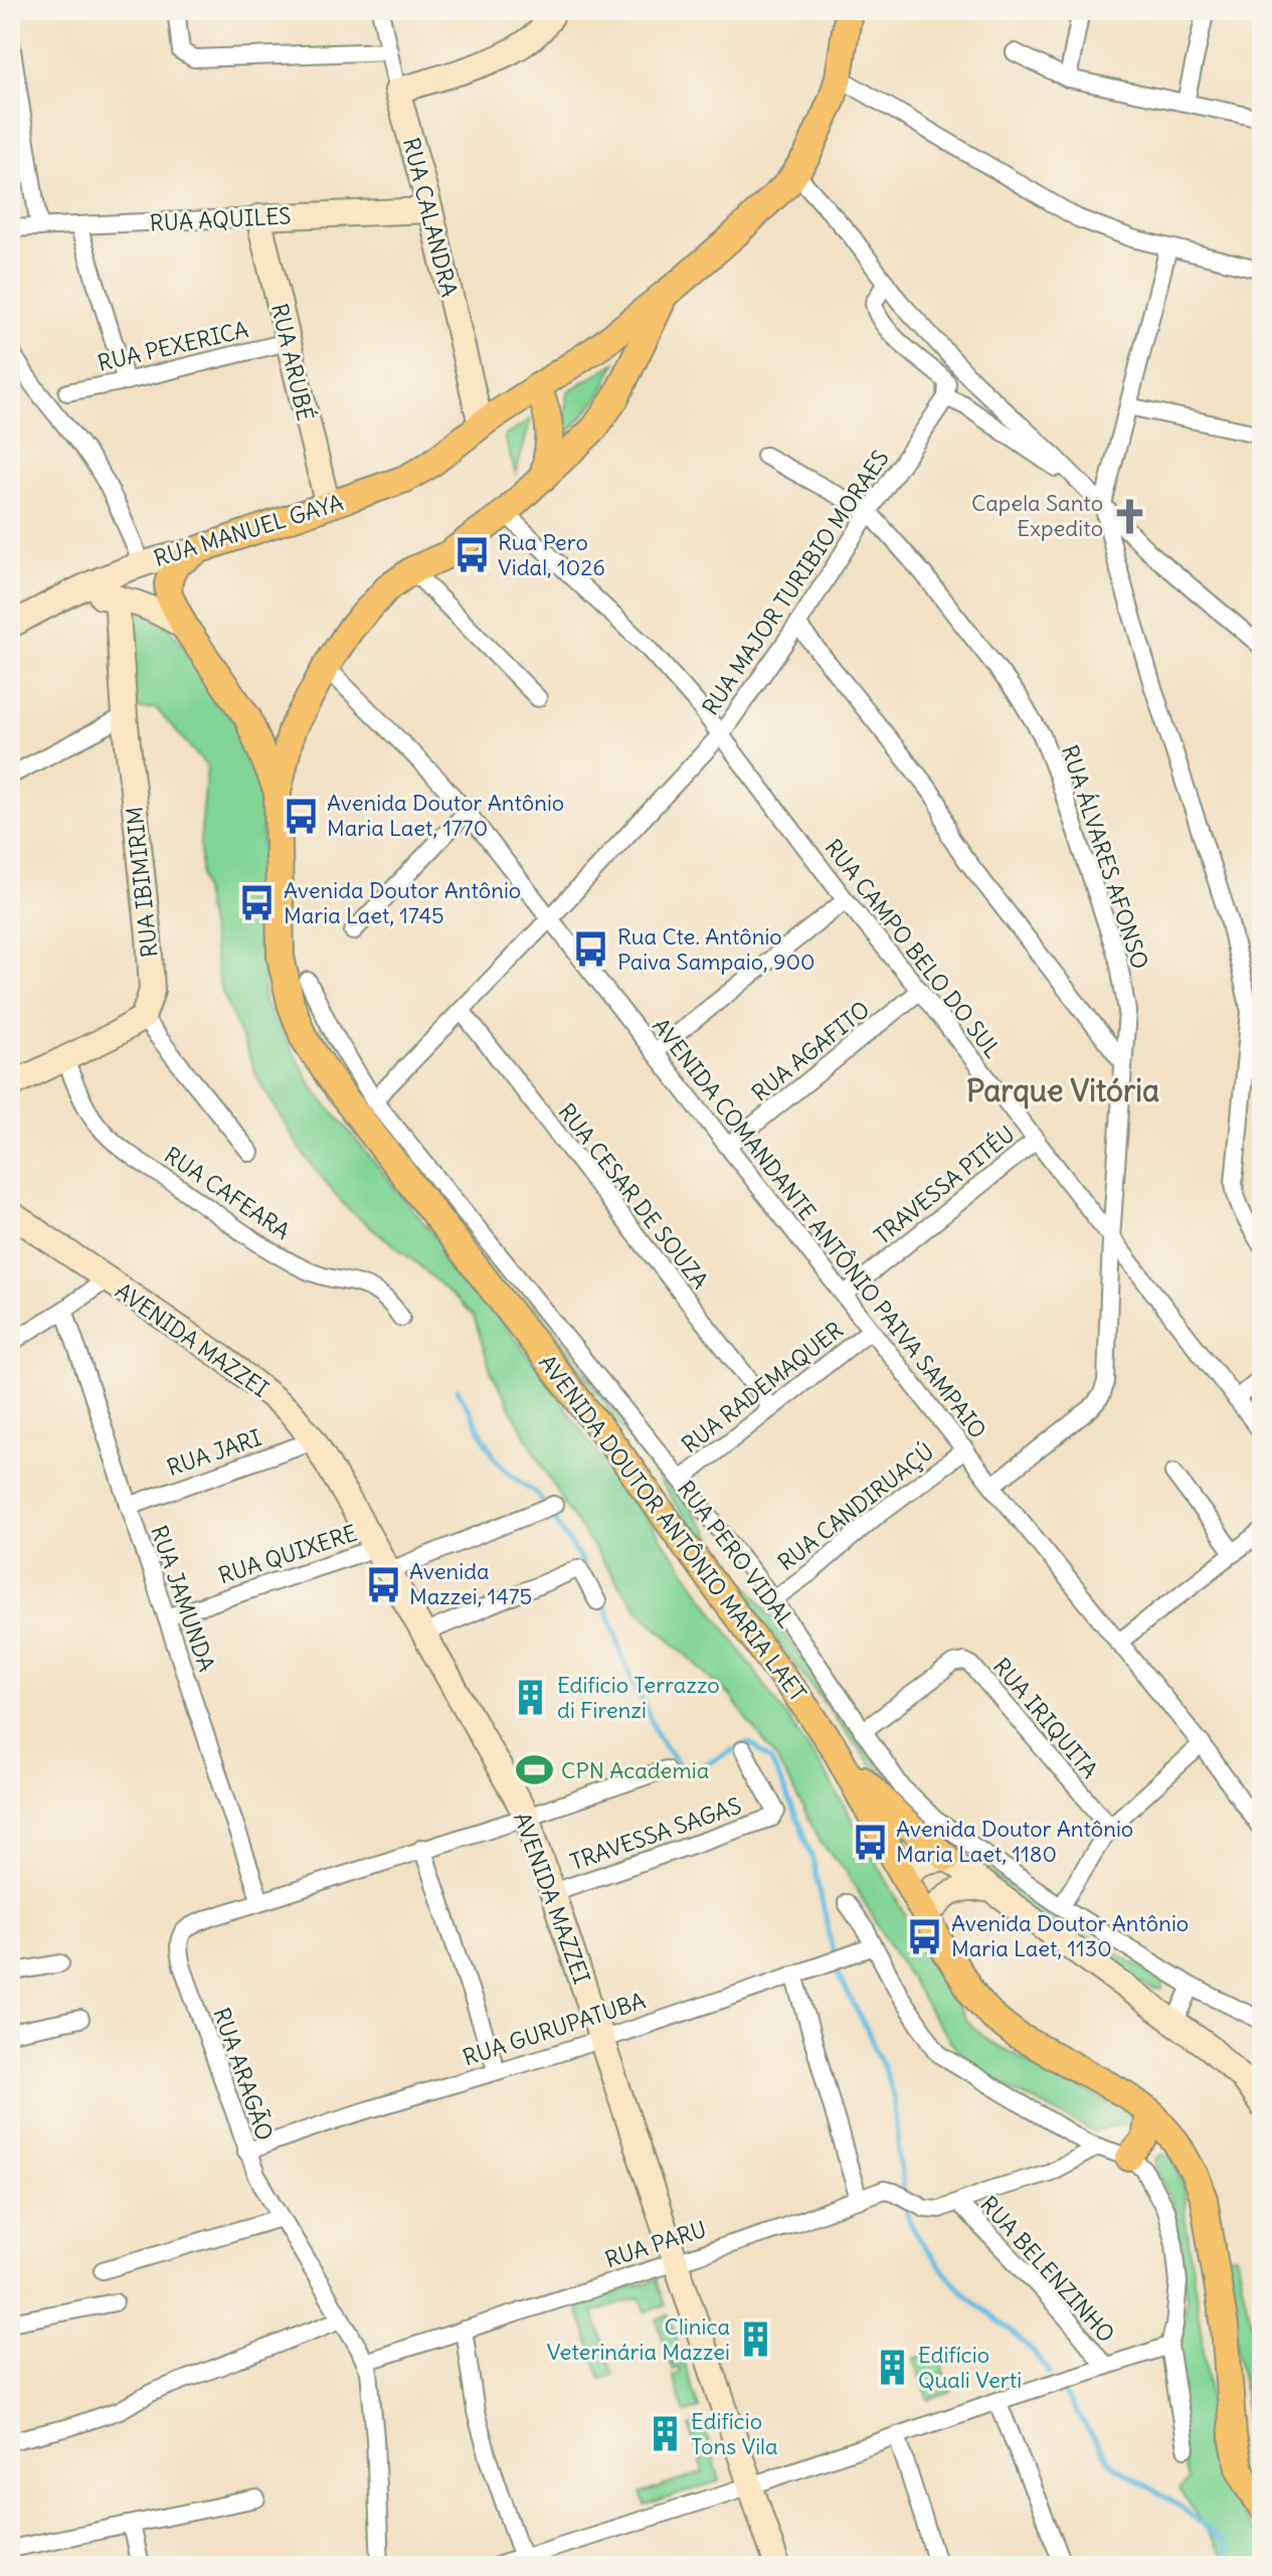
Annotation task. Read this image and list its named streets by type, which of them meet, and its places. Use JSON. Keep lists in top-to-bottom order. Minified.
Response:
{"streets":{"main road":["RUA MANUEL GAYA","AVENIDA DOUTOR ANTÔNIO MARIA LAET"],"street":["RUA CALANDRA","RUA AQUILES","RUA PEXERICA","RUA ARUBÉ","RUA MAJOR TURIBIO MORAES","RUA ÁLVARES AFONSO","RUA IBIMIRIM","RUA CAMPO BELO DO SUL","RUA AGAFITO","TRAVESSA PITÉU","RUA CAFEARA","RUA CESAR DE SOUZA","AVENIDA COMANDANTE ANTÔNIO PAIVA SAMPAIO","AVENIDA MAZZEI","RUA RADEMAQUER","RUA JARI","RUA CANDIRUAÇÚ","RUA QUIXERE","RUA PERO VIDAL","RUA JAMUNDA","RUA IRIQUITA","TRAVESSA SAGAS","RUA GURUPATUBA","RUA ARAGÃO","RUA PARU","RUA BELENZINHO"]},"crossings":[["RUA CALANDRA","RUA AQUILES"],["RUA CALANDRA","RUA MANUEL GAYA"],["RUA AQUILES","RUA ARUBÉ"],["RUA PEXERICA","RUA ARUBÉ"],["RUA ARUBÉ","RUA MANUEL GAYA"],["RUA MANUEL GAYA","AVENIDA DOUTOR ANTÔNIO MARIA LAET"],["RUA MAJOR TURIBIO MORAES","RUA ÁLVARES AFONSO"],["RUA MAJOR TURIBIO MORAES","RUA CAMPO BELO DO SUL"],["RUA MAJOR TURIBIO MORAES","RUA CESAR DE SOUZA"],["RUA MAJOR TURIBIO MORAES","AVENIDA COMANDANTE ANTÔNIO PAIVA SAMPAIO"],["RUA MAJOR TURIBIO MORAES","RUA PERO VIDAL"],["RUA ÁLVARES AFONSO","RUA CAMPO BELO DO SUL"],["RUA ÁLVARES AFONSO","AVENIDA COMANDANTE ANTÔNIO PAIVA SAMPAIO"],["RUA IBIMIRIM","AVENIDA DOUTOR ANTÔNIO MARIA LAET"],["RUA CAMPO BELO DO SUL","RUA AGAFITO"],["RUA CAMPO BELO DO SUL","TRAVESSA PITÉU"],["RUA AGAFITO","AVENIDA COMANDANTE ANTÔNIO PAIVA SAMPAIO"],["TRAVESSA PITÉU","AVENIDA COMANDANTE ANTÔNIO PAIVA SAMPAIO"],["RUA CESAR DE SOUZA","RUA RADEMAQUER"],["AVENIDA COMANDANTE ANTÔNIO PAIVA SAMPAIO","RUA RADEMAQUER"],["AVENIDA COMANDANTE ANTÔNIO PAIVA SAMPAIO","RUA CANDIRUAÇÚ"],["AVENIDA MAZZEI","RUA JARI"],["AVENIDA MAZZEI","RUA QUIXERE"],["AVENIDA MAZZEI","TRAVESSA SAGAS"],["AVENIDA MAZZEI","RUA GURUPATUBA"],["AVENIDA MAZZEI","RUA ARAGÃO"],["AVENIDA MAZZEI","RUA PARU"],["RUA RADEMAQUER","RUA PERO VIDAL"],["RUA JARI","RUA JAMUNDA"],["RUA CANDIRUAÇÚ","RUA PERO VIDAL"],["RUA QUIXERE","RUA JAMUNDA"],["RUA PERO VIDAL","RUA IRIQUITA"],["RUA JAMUNDA","RUA ARAGÃO"],["RUA GURUPATUBA","RUA ARAGÃO"],["RUA ARAGÃO","RUA PARU"],["RUA PARU","RUA BELENZINHO"]],"districts":["Parque Vitória"],"places":{"church":["Capela Santo Expedito"],"bus stop":["Rua Pero Vidal, 1026","Avenida Doutor Antônio Maria Laet, 1770","Avenida Doutor Antônio Maria Laet, 1745","Rua Cte. Antônio Paiva Sampaio, 900","Avenida Mazzei, 1475","Avenida Doutor Antônio Maria Laet, 1180","Avenida Doutor Antônio Maria Laet, 1130"],"building":["Edificio Terrazzo di Firenzi","Clinica Veterinária Mazzei","Edifício Quali Verti","Edifício Tons Vila"],"sports":["CPN Academia"]}}
